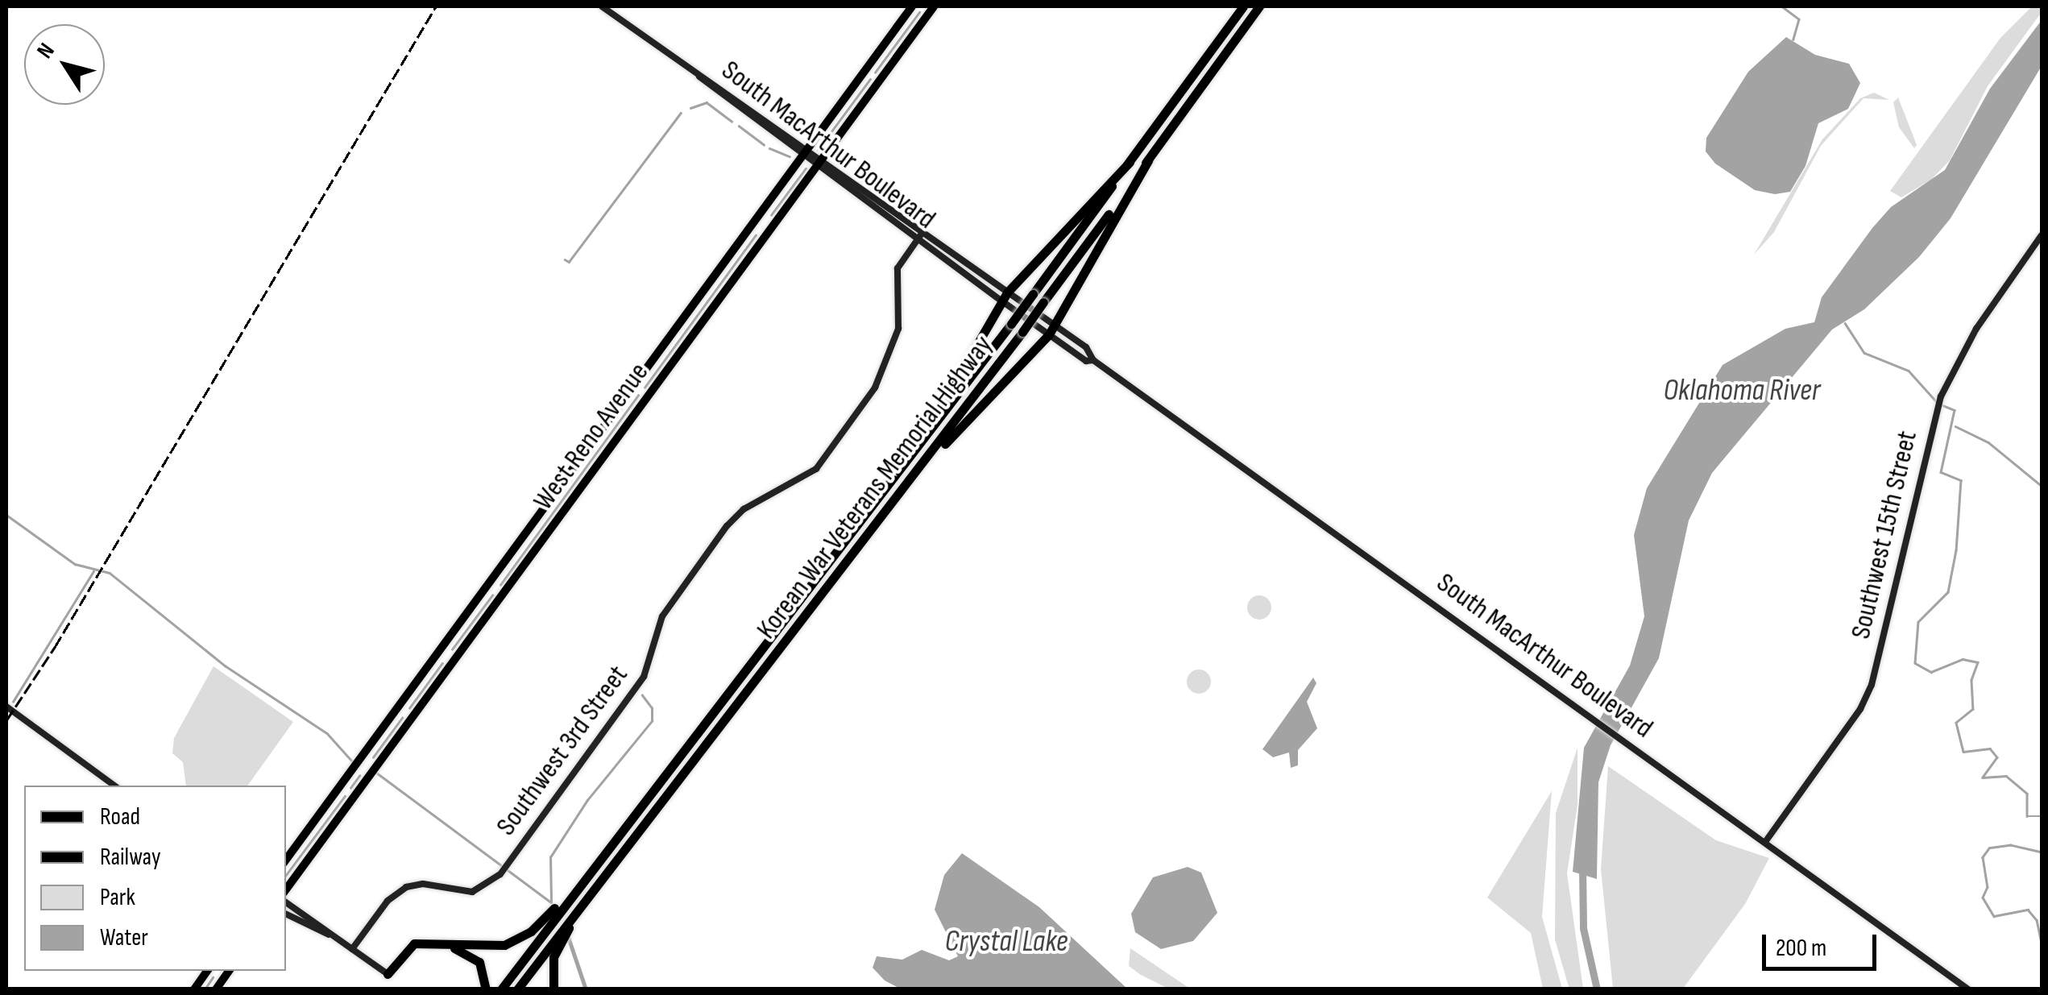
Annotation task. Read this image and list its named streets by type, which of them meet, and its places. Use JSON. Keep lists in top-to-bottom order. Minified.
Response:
{"streets":{"highway":["Korean War Veterans Memorial Highway"],"main road":["South MacArthur Boulevard","West Reno Avenue","Southwest 15th Street","Southwest 3rd Street"]},"crossings":[["South MacArthur Boulevard","West Reno Avenue"],["South MacArthur Boulevard","Southwest 15th Street"],["South MacArthur Boulevard","Southwest 3rd Street"]],"water":["Oklahoma River","Crystal Lake"],"legend":["Road","Railway","Park","Water"],"scale_bar":"200 m","north":"top left"}
